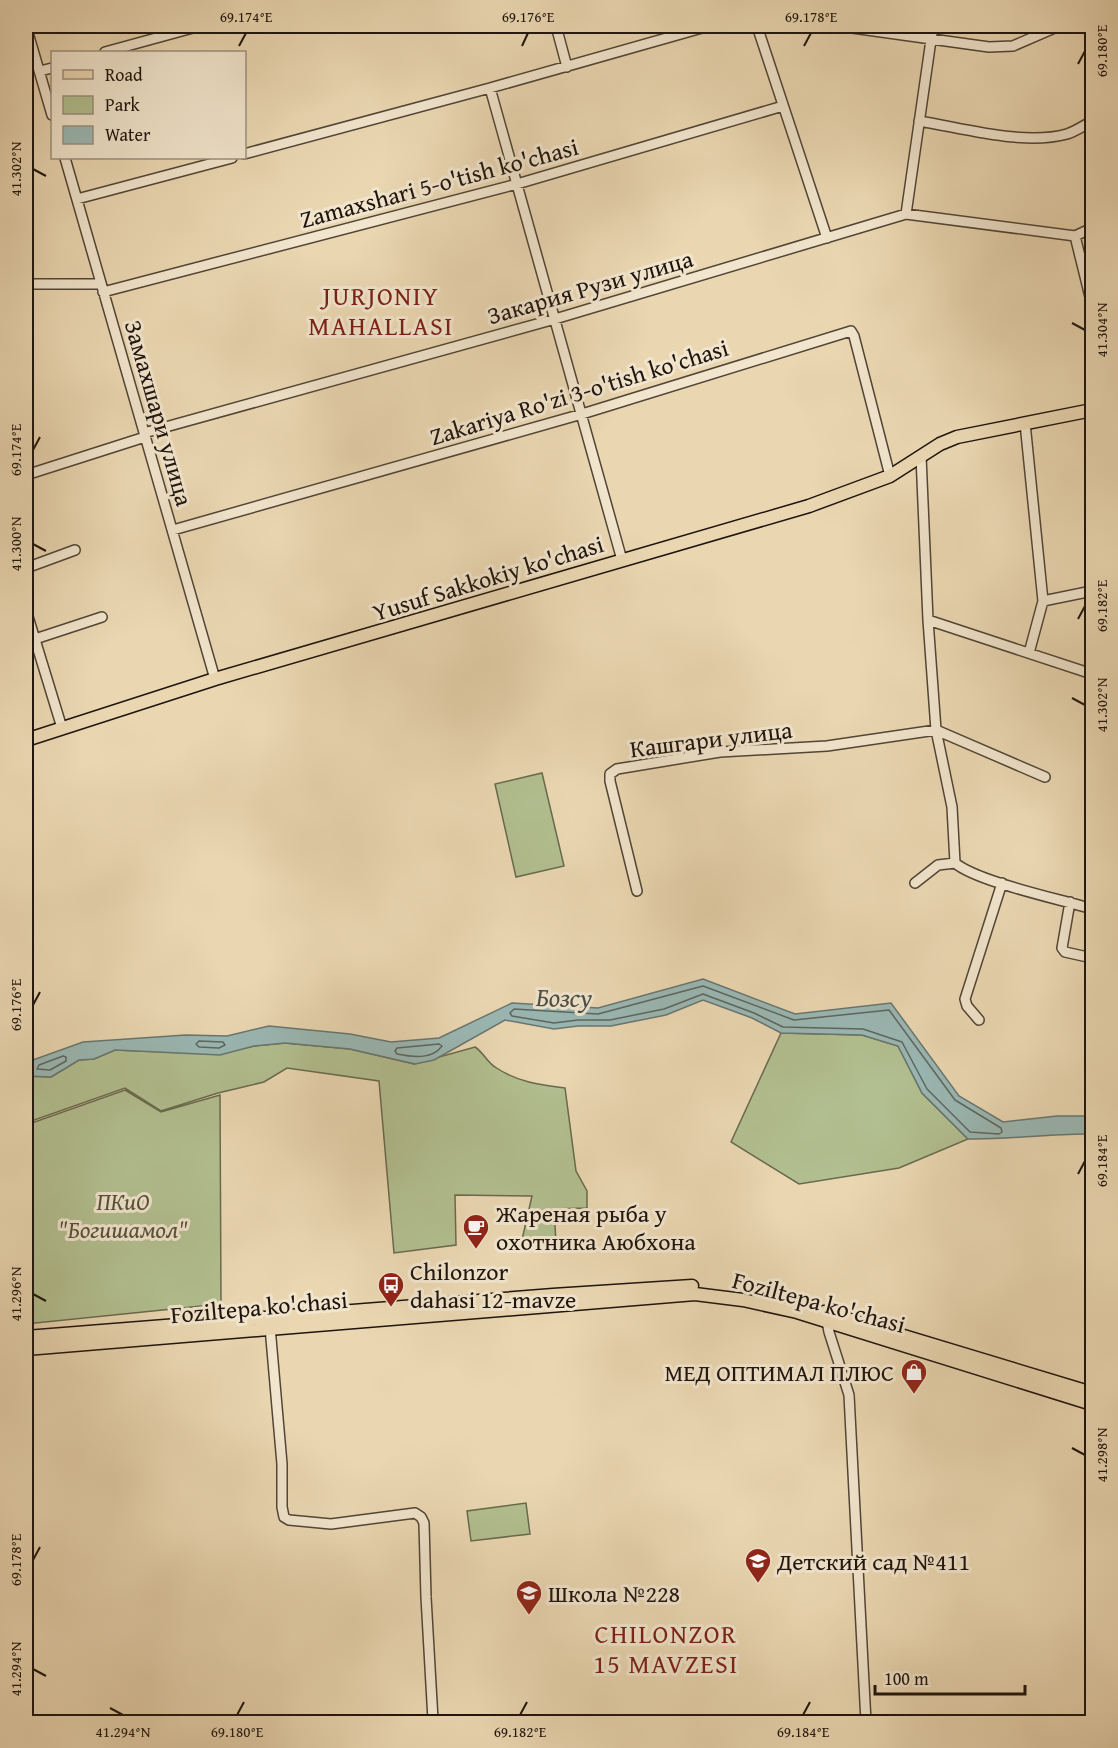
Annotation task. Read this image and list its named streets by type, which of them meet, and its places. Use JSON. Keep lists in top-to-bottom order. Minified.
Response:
{"streets":{"main road":["Yusuf Sakkokiy ko'chasi","Foziltepa ko'chasi"],"street":["Zamaxshari 5-o'tish ko'chasi","Закария Рузи улица","Zakariya Ro'zi 3-o'tish ko'chasi","Замахшари улица","Кашгари улица"]},"crossings":[["Zamaxshari 5-o'tish ko'chasi","Замахшари улица"],["Закария Рузи улица","Замахшари улица"],["Zakariya Ro'zi 3-o'tish ko'chasi","Замахшари улица"],["Zakariya Ro'zi 3-o'tish ko'chasi","Yusuf Sakkokiy ko'chasi"],["Замахшари улица","Yusuf Sakkokiy ko'chasi"]],"districts":["JURJONIY MAHALLASI","CHILONZOR 15 MAVZESI"],"water":["Бозсу"],"parks":["ПКиО \"Богишамол\""],"places":{"cafe":["Жареная рыба у охотника Аюбхона"],"bus stop":["Chilonzor dahasi 12-mavze"],"shop":["МЕД ОПТИМАЛ ПЛЮС"],"school or university":["Детский сад №411","Школа №228"]},"legend":["Road","Park","Water"],"scale_bar":"100 m","coordinates":["69.174°E","69.176°E","69.178°E","69.180°E","41.302°N","41.304°N","41.300°N","69.182°E","69.184°E","41.296°N","41.298°N","41.294°N"]}
